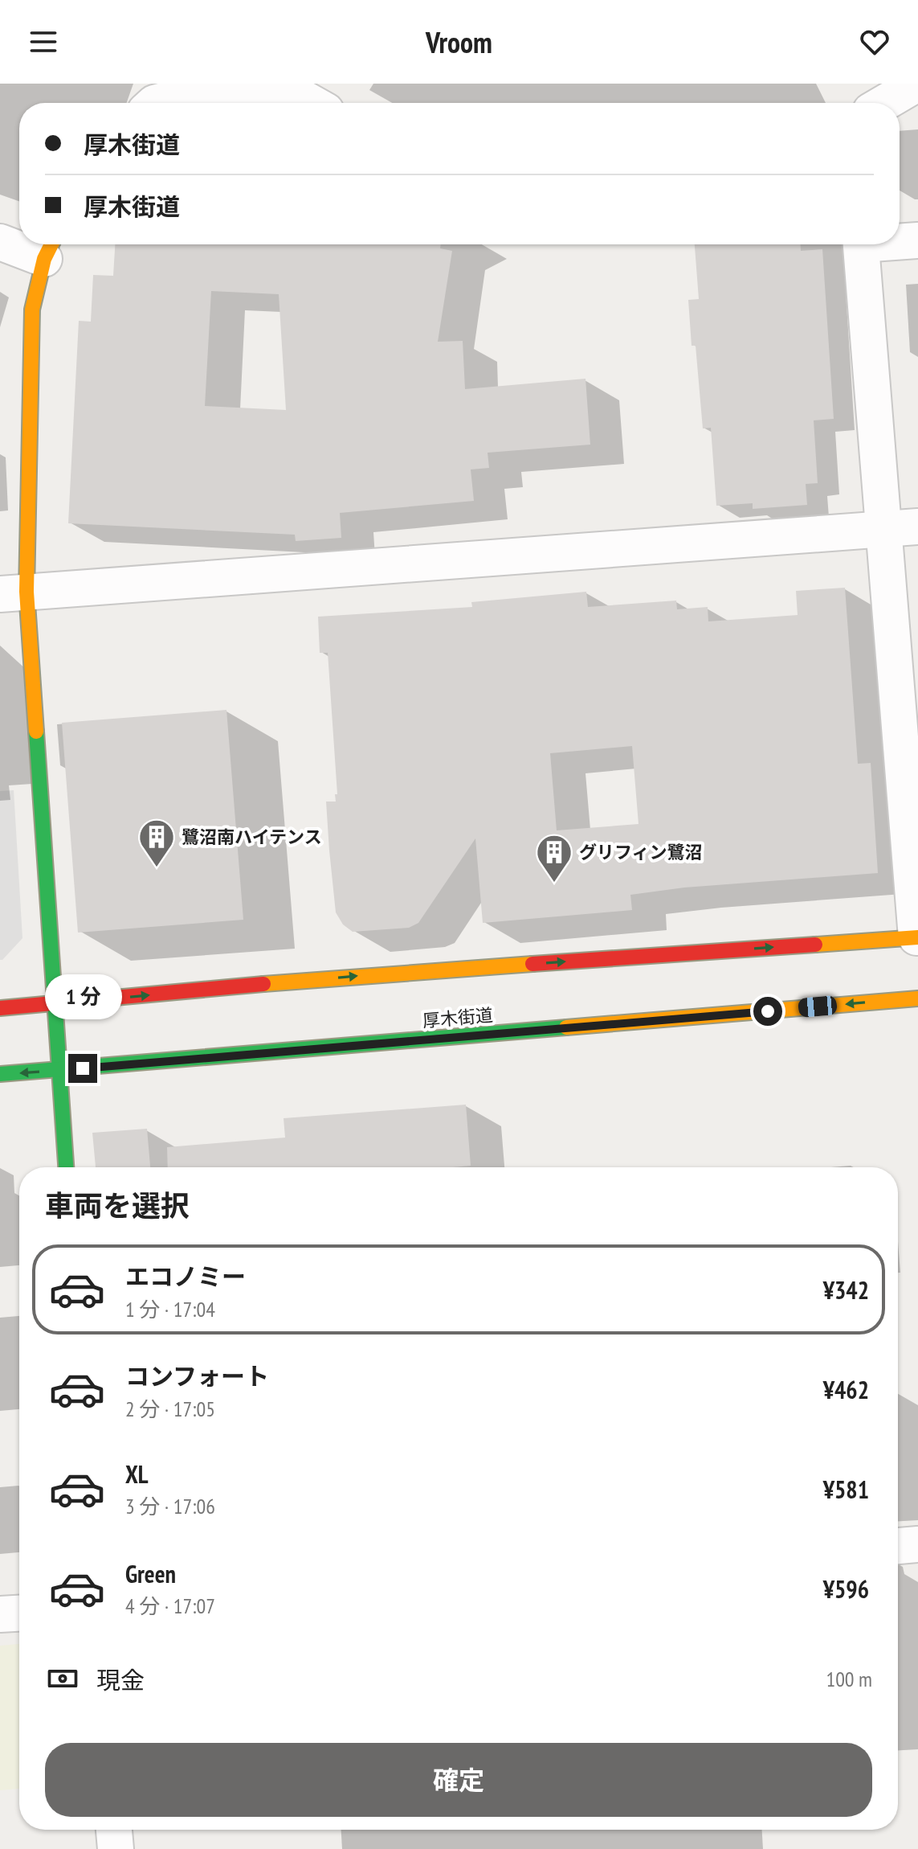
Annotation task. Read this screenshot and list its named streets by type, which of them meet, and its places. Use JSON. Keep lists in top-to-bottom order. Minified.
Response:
{"streets":{"main road":["厚木街道"]},"places":{"building":["鷺沼南ハイテンス","グリフィン鷺沼"]},"page":{"header":"Vroom","banner":["厚木街道","厚木街道"],"bubble":"1 分","heading":"車両を選択","list":[{"name":"エコノミー","note":"1 分 · 17:04","value":"¥342"},{"name":"コンフォート","note":"2 分 · 17:05","value":"¥462"},{"name":"XL","note":"3 分 · 17:06","value":"¥581"},{"name":"Green","note":"4 分 · 17:07","value":"¥596"}],"pay":["現金","100 m"],"buttons":"確定"}}
